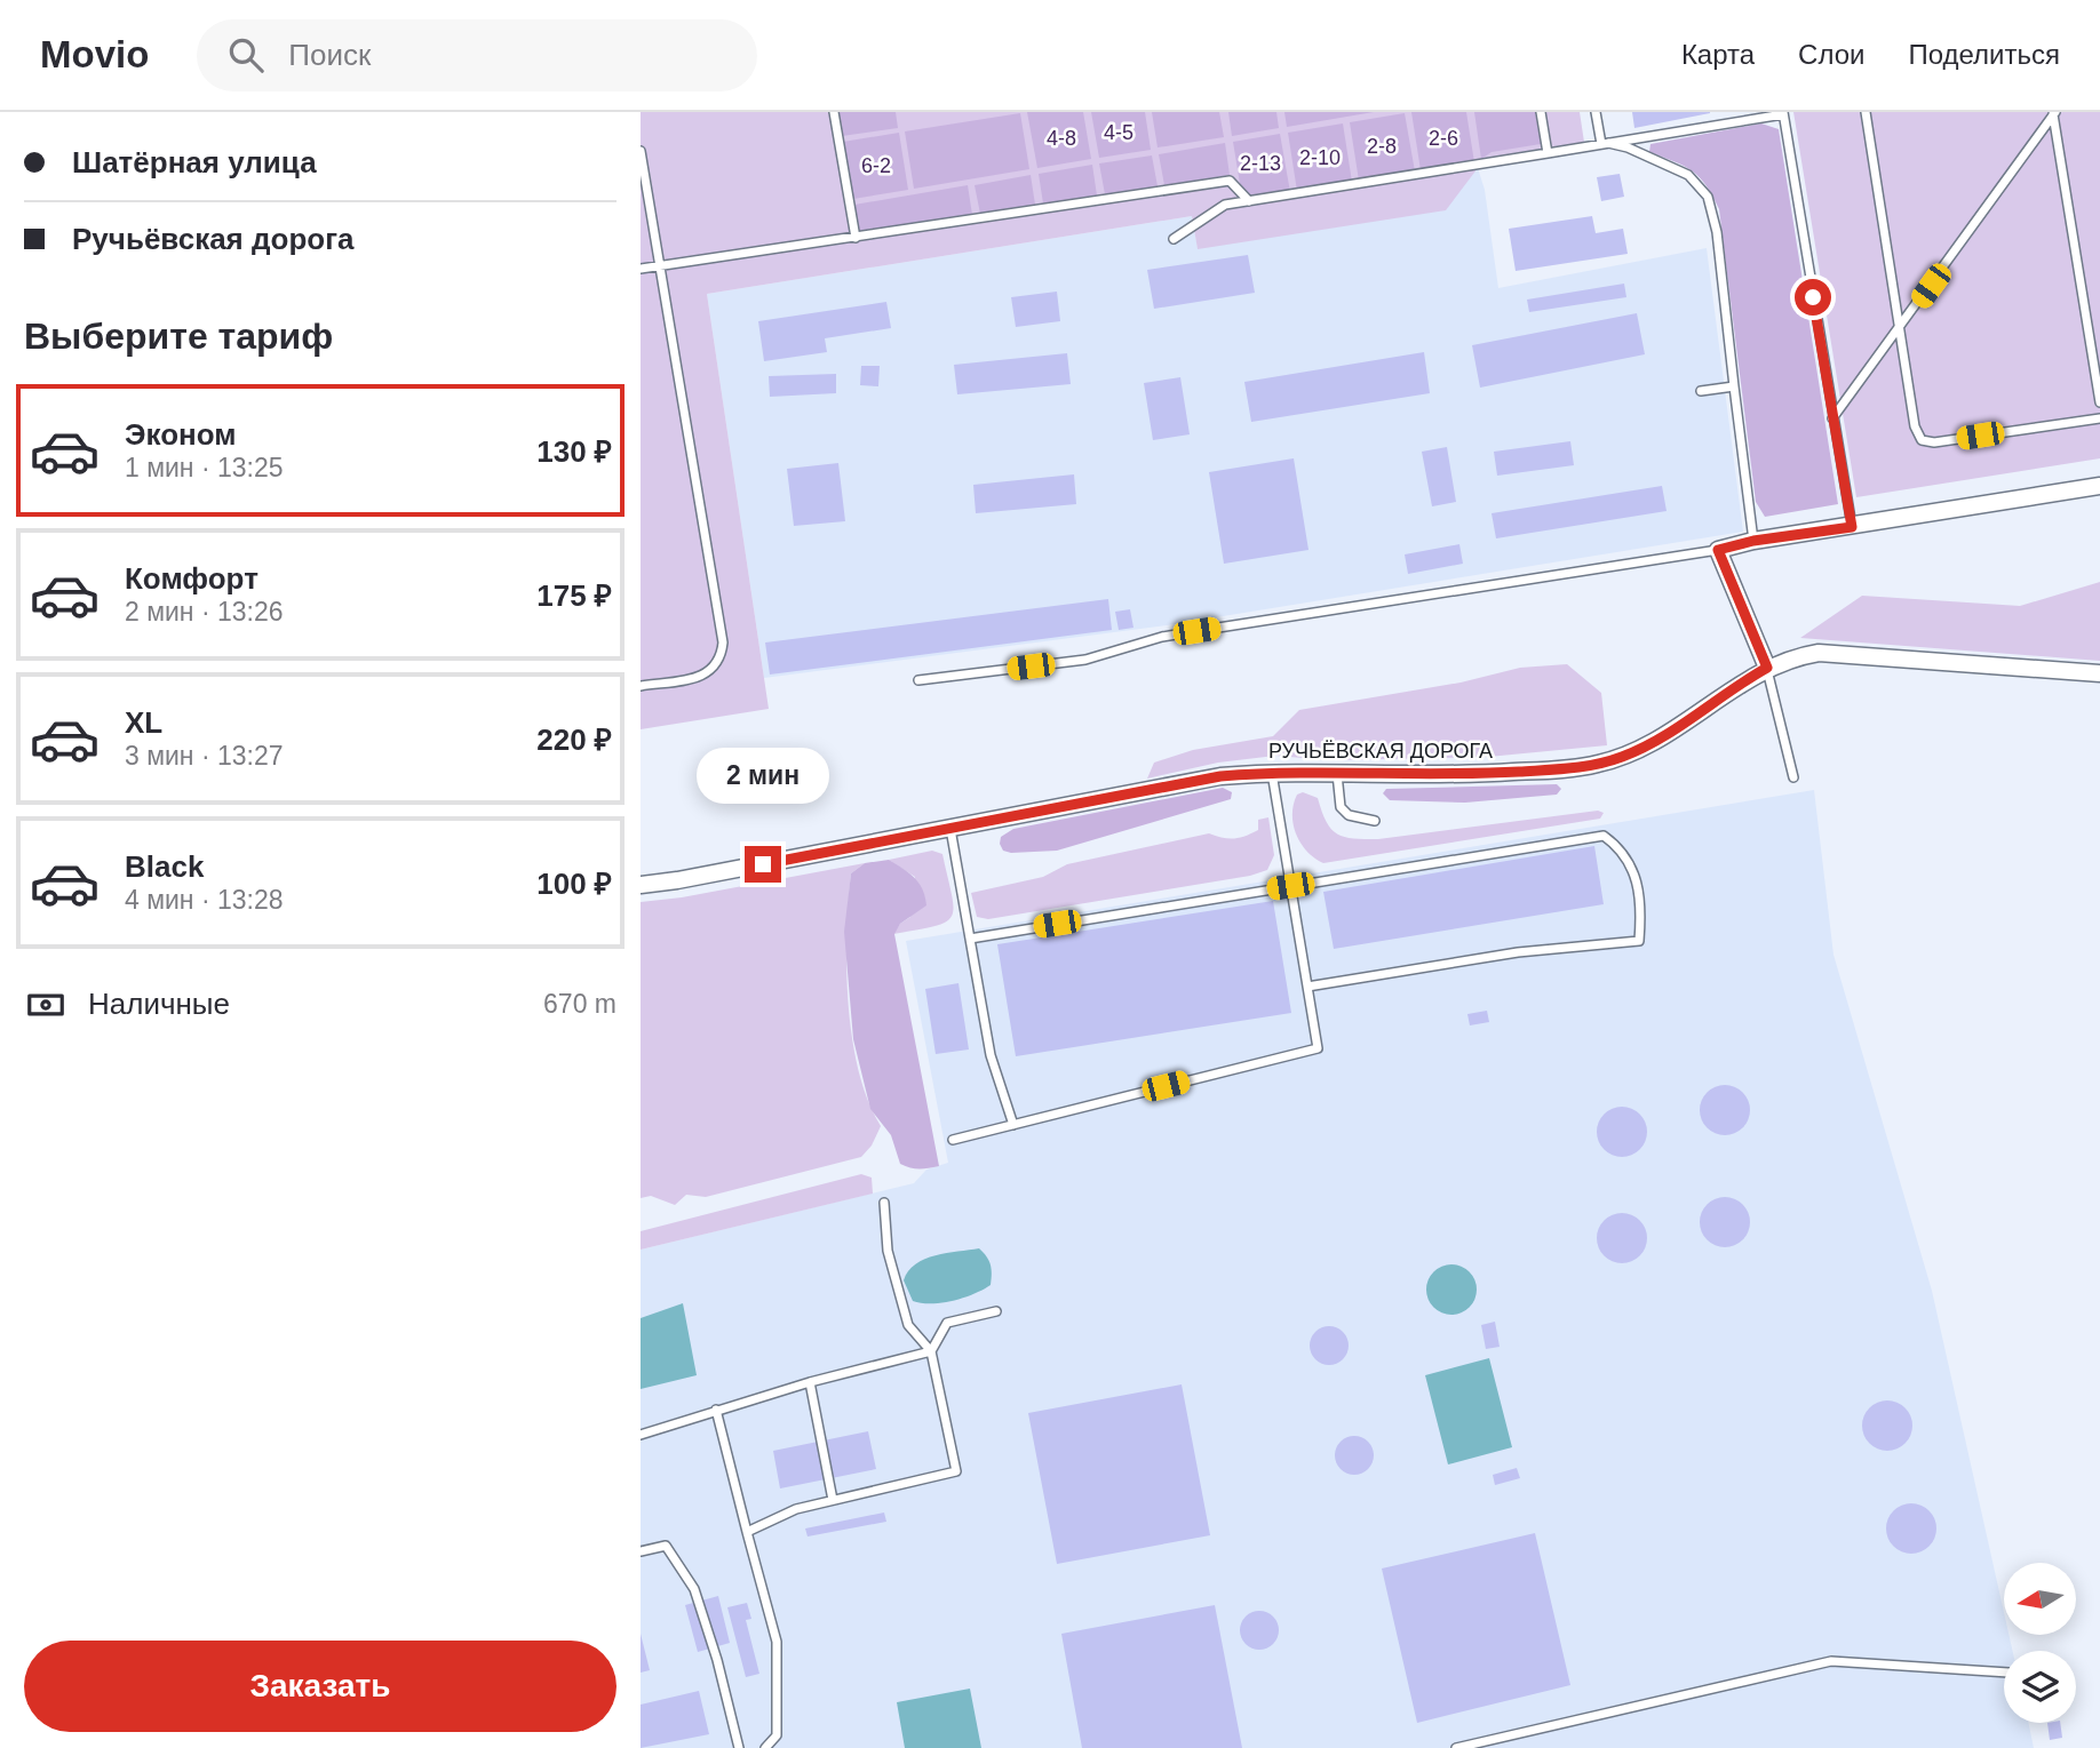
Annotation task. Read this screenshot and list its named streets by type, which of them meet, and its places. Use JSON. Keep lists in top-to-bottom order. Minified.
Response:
{"streets":{"street":["РУЧЬЁВСКАЯ ДОРОГА"]},"parks":["4-5","4-8","2-6","2-8","2-10","2-13","6-2"],"north":"left","page":{"header":"Movio","search":"Поиск","nav":["Карта","Слои","Поделиться"],"banner":["Шатёрная улица","Ручьёвская дорога"],"heading":"Выберите тариф","list":[{"name":"Эконом","note":"1 мин · 13:25","value":"130 ₽"},{"name":"Комфорт","note":"2 мин · 13:26","value":"175 ₽"},{"name":"XL","note":"3 мин · 13:27","value":"220 ₽"},{"name":"Black","note":"4 мин · 13:28","value":"100 ₽"}],"bubble":"2 мин","pay":["Наличные","670 m"],"buttons":"Заказать"}}
